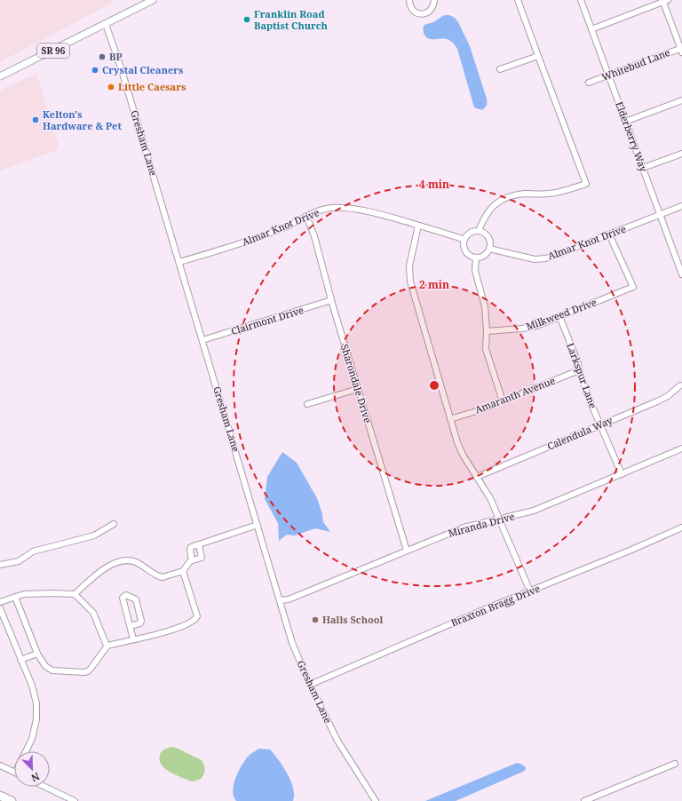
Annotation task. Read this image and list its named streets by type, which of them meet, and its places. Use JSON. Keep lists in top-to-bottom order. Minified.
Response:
{"streets":{"main road":["SR 96"],"street":["Whitebud Lane","Elderberry Way","Gresham Lane","Almar Knot Drive","Milkweed Drive","Clairmont Drive","Larkspur Lane","Sharondale Drive","Amaranth Avenue","Calendula Way","Miranda Drive","Braxton Bragg Drive"]},"crossings":[["SR 96","Gresham Lane"],["Whitebud Lane","Elderberry Way"],["Elderberry Way","Almar Knot Drive"],["Gresham Lane","Almar Knot Drive"],["Gresham Lane","Clairmont Drive"],["Gresham Lane","Miranda Drive"],["Gresham Lane","Braxton Bragg Drive"],["Almar Knot Drive","Milkweed Drive"],["Almar Knot Drive","Sharondale Drive"],["Milkweed Drive","Larkspur Lane"],["Clairmont Drive","Sharondale Drive"],["Larkspur Lane","Amaranth Avenue"],["Larkspur Lane","Calendula Way"],["Larkspur Lane","Miranda Drive"],["Sharondale Drive","Miranda Drive"]],"places":["Franklin Road Baptist Church","BP","Crystal Cleaners","Little Caesars","Kelton's Hardware & Pet","Halls School"],"north":"bottom right","rings":["4 min","2 min"]}
